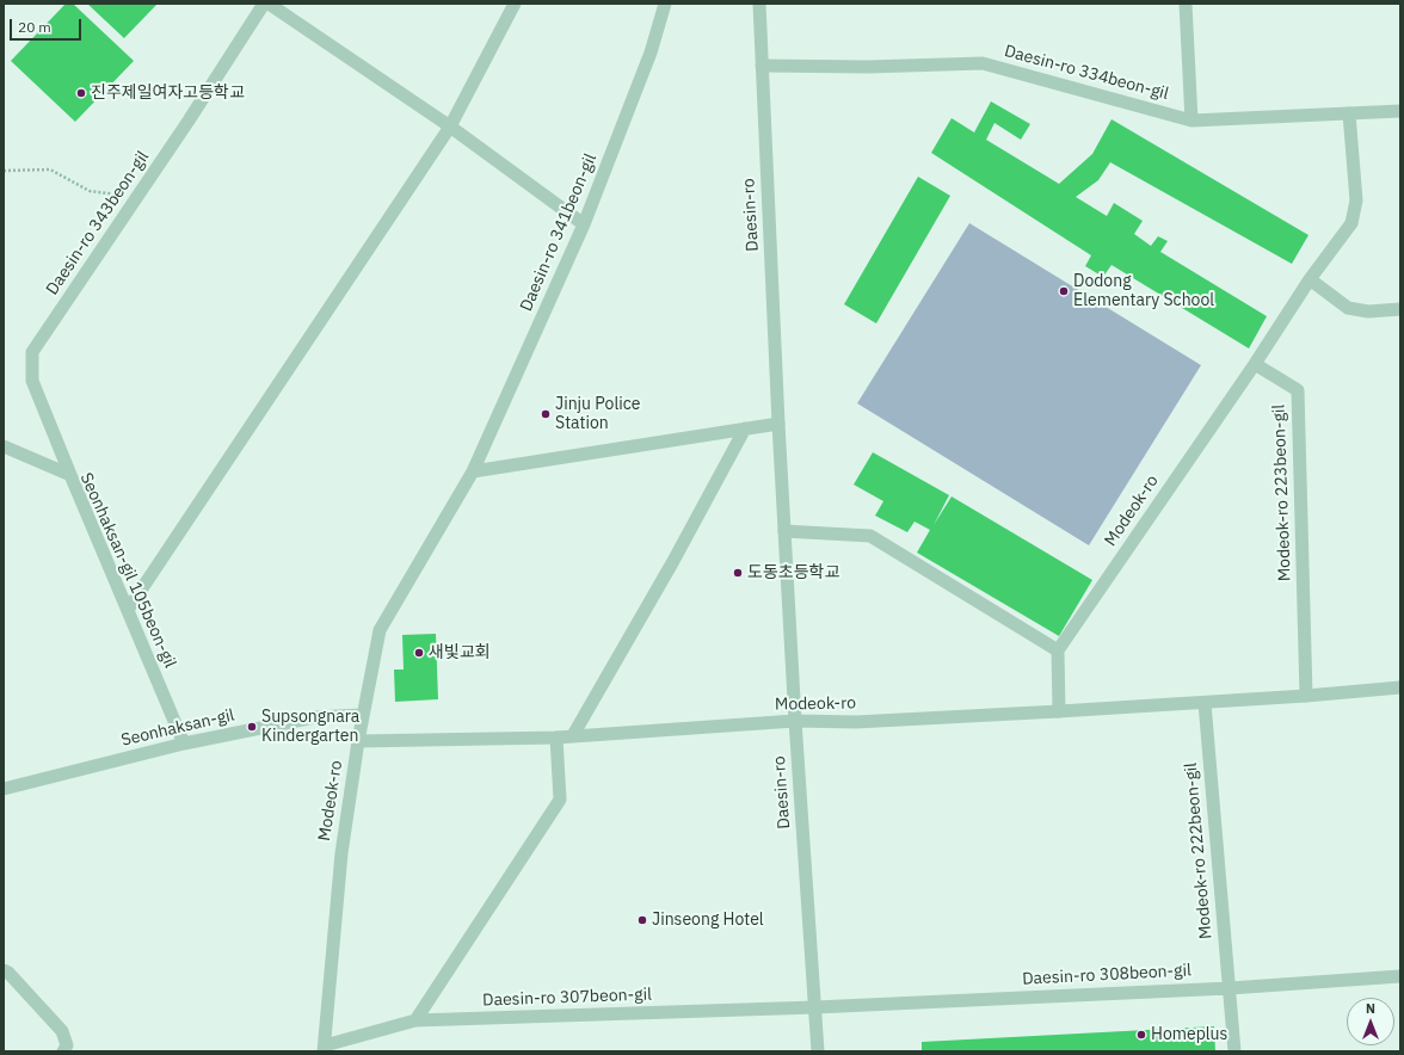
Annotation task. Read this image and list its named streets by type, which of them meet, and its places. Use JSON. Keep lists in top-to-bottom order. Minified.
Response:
{"streets":{"street":["Daesin-ro 334beon-gil","Daesin-ro","Daesin-ro 343beon-gil","Daesin-ro 341beon-gil","Modeok-ro 223beon-gil","Modeok-ro","Seonhaksan-gil 105beon-gil","Seonhaksan-gil","Modeok-ro 222beon-gil","Daesin-ro 308beon-gil","Daesin-ro 307beon-gil"]},"crossings":[["Daesin-ro 334beon-gil","Daesin-ro"],["Daesin-ro","Modeok-ro"],["Daesin-ro","Daesin-ro 308beon-gil"],["Daesin-ro","Daesin-ro 307beon-gil"],["Daesin-ro 343beon-gil","Seonhaksan-gil 105beon-gil"],["Daesin-ro 341beon-gil","Modeok-ro"],["Daesin-ro 341beon-gil","Seonhaksan-gil"],["Modeok-ro 223beon-gil","Modeok-ro"],["Modeok-ro","Modeok-ro 222beon-gil"],["Modeok-ro","Daesin-ro 307beon-gil"],["Seonhaksan-gil 105beon-gil","Seonhaksan-gil"],["Modeok-ro 222beon-gil","Daesin-ro 308beon-gil"],["Daesin-ro 308beon-gil","Daesin-ro 307beon-gil"]],"places":["진주제일여자고등학교","Dodong Elementary School","Jinju Police Station","도동초등학교","새빛교회","Supsongnara Kindergarten","Jinseong Hotel","Homeplus"],"scale_bar":"20 m","north":"top"}
